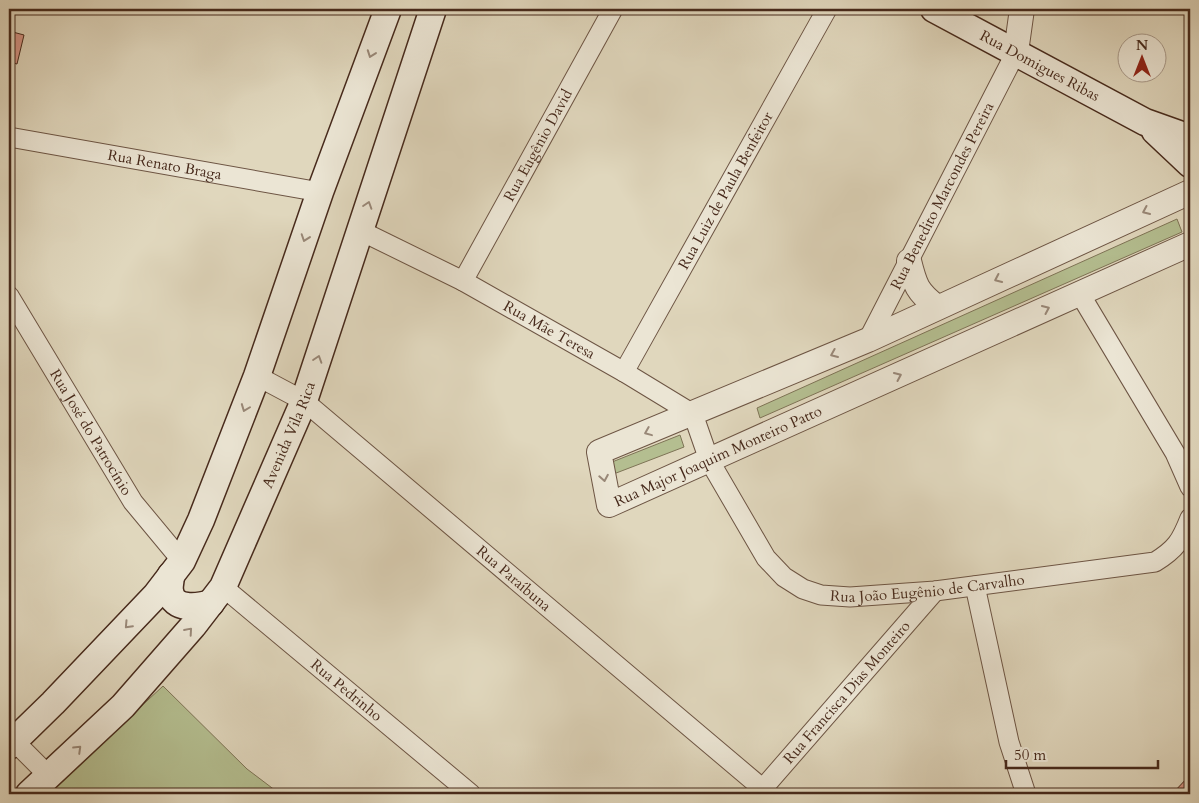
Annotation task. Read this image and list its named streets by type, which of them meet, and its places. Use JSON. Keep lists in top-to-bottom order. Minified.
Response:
{"streets":{"main road":["Rua Domigues Ribas","Avenida Vila Rica"],"street":["Rua Eugênio David","Rua Renato Braga","Rua Luiz de Paula Benfeitor","Rua Benedito Marcondes Pereira","Rua Mãe Teresa","Rua José do Patrocínio","Rua Major Joaquim Monteiro Patto","Rua Paraíbuna","Rua João Eugênio de Carvalho","Rua Pedrinho","Rua Francisca Dias Monteiro"]},"crossings":[["Rua Domigues Ribas","Rua Benedito Marcondes Pereira"],["Rua Eugênio David","Rua Mãe Teresa"],["Rua Luiz de Paula Benfeitor","Rua Mãe Teresa"],["Rua Benedito Marcondes Pereira","Rua Major Joaquim Monteiro Patto"],["Rua Mãe Teresa","Avenida Vila Rica"],["Rua Mãe Teresa","Rua Major Joaquim Monteiro Patto"],["Avenida Vila Rica","Rua Paraíbuna"],["Avenida Vila Rica","Rua Pedrinho"],["Rua Major Joaquim Monteiro Patto","Rua João Eugênio de Carvalho"],["Rua Paraíbuna","Rua Francisca Dias Monteiro"],["Rua João Eugênio de Carvalho","Rua Francisca Dias Monteiro"]],"scale_bar":"50 m","north":"top"}
